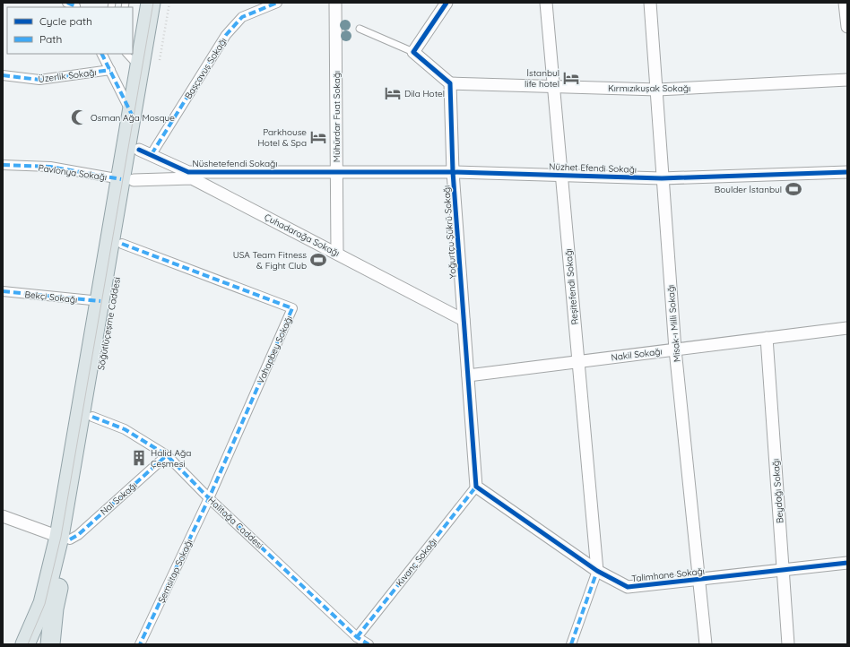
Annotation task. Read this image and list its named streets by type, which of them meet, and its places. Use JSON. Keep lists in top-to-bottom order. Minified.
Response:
{"streets":{"main road":["Söğütlüçeşme Caddesi"],"street":["Başçavuş Sokağı","Üzerlik Sokağı","Kırmızıkuşak Sokağı","Mühürdar Fuat Sokağı","Nüshetefendi Sokağı","Nüzhet Efendi Sokağı","Pavlonya Sokağı","Yoğurtçu Şükrü Sokağı","Çuhadarağa Sokağı","Reşitefendi Sokağı","Bekçi Sokağı","Misak-ı Milli Sokağı","Vahapbey Sokağı","Nakil Sokağı","Beydağı Sokağı","Nal Sokağı","Halitağa Caddesi","Kıvanç Sokağı","Şemsitap Sokağı","Talimhane Sokağı"]},"crossings":[["Başçavuş Sokağı","Nüshetefendi Sokağı"],["Başçavuş Sokağı","Söğütlüçeşme Caddesi"],["Kırmızıkuşak Sokağı","Yoğurtçu Şükrü Sokağı"],["Kırmızıkuşak Sokağı","Reşitefendi Sokağı"],["Kırmızıkuşak Sokağı","Misak-ı Milli Sokağı"],["Mühürdar Fuat Sokağı","Nüshetefendi Sokağı"],["Mühürdar Fuat Sokağı","Nüzhet Efendi Sokağı"],["Mühürdar Fuat Sokağı","Çuhadarağa Sokağı"],["Nüshetefendi Sokağı","Nüzhet Efendi Sokağı"],["Nüshetefendi Sokağı","Söğütlüçeşme Caddesi"],["Nüzhet Efendi Sokağı","Yoğurtçu Şükrü Sokağı"],["Nüzhet Efendi Sokağı","Reşitefendi Sokağı"],["Nüzhet Efendi Sokağı","Misak-ı Milli Sokağı"],["Pavlonya Sokağı","Çuhadarağa Sokağı"],["Pavlonya Sokağı","Söğütlüçeşme Caddesi"],["Yoğurtçu Şükrü Sokağı","Çuhadarağa Sokağı"],["Yoğurtçu Şükrü Sokağı","Nakil Sokağı"],["Yoğurtçu Şükrü Sokağı","Kıvanç Sokağı"],["Yoğurtçu Şükrü Sokağı","Talimhane Sokağı"],["Çuhadarağa Sokağı","Söğütlüçeşme Caddesi"],["Reşitefendi Sokağı","Nakil Sokağı"],["Reşitefendi Sokağı","Talimhane Sokağı"],["Bekçi Sokağı","Söğütlüçeşme Caddesi"],["Söğütlüçeşme Caddesi","Vahapbey Sokağı"],["Söğütlüçeşme Caddesi","Nal Sokağı"],["Söğütlüçeşme Caddesi","Halitağa Caddesi"],["Misak-ı Milli Sokağı","Nakil Sokağı"],["Misak-ı Milli Sokağı","Talimhane Sokağı"],["Vahapbey Sokağı","Halitağa Caddesi"],["Vahapbey Sokağı","Şemsitap Sokağı"],["Nakil Sokağı","Beydağı Sokağı"],["Beydağı Sokağı","Talimhane Sokağı"],["Nal Sokağı","Halitağa Caddesi"],["Halitağa Caddesi","Kıvanç Sokağı"],["Halitağa Caddesi","Şemsitap Sokağı"],["Kıvanç Sokağı","Talimhane Sokağı"]],"places":{"hotel":["İstanbul life hotel","Dila Hotel","Parkhouse Hotel & Spa"],"mosque":["Osman Ağa Mosque"],"sports":["Boulder İstanbul","USA Team Fitness & Fight Club"],"building":["Halid Ağa Çeşmesi"]},"legend":["Cycle path","Path"]}
